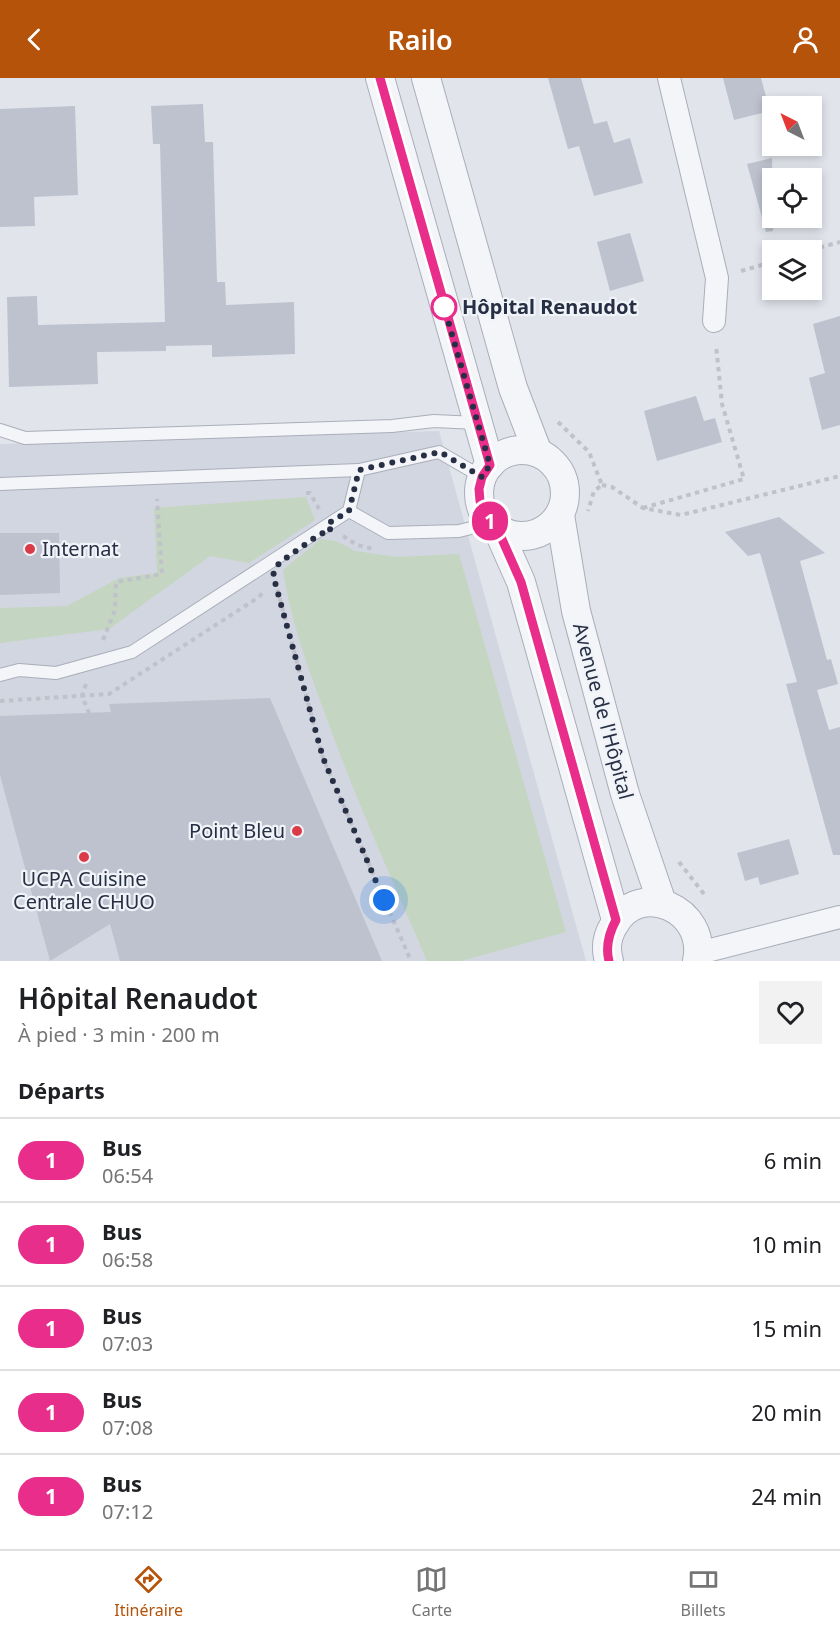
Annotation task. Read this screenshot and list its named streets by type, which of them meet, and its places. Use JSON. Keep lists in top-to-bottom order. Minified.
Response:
{"streets":{"street":["Avenue de l'Hôpital"]},"places":["Hôpital Renaudot","Internat","Point Bleu","UCPA Cuisine Centrale CHUO"],"lines":["bus line 1"],"north":"top left","page":{"header":"Railo","on_map":"1","heading":[["Hôpital Renaudot","À pied · 3 min · 200 m"],"Départs"],"list":[{"mark":"1","name":"Bus","note":"06:54","value":"6 min"},{"mark":"1","name":"Bus","note":"06:58","value":"10 min"},{"mark":"1","name":"Bus","note":"07:03","value":"15 min"},{"mark":"1","name":"Bus","note":"07:08","value":"20 min"},{"mark":"1","name":"Bus","note":"07:12","value":"24 min"}],"tabs":["Itinéraire","Carte","Billets"]}}
